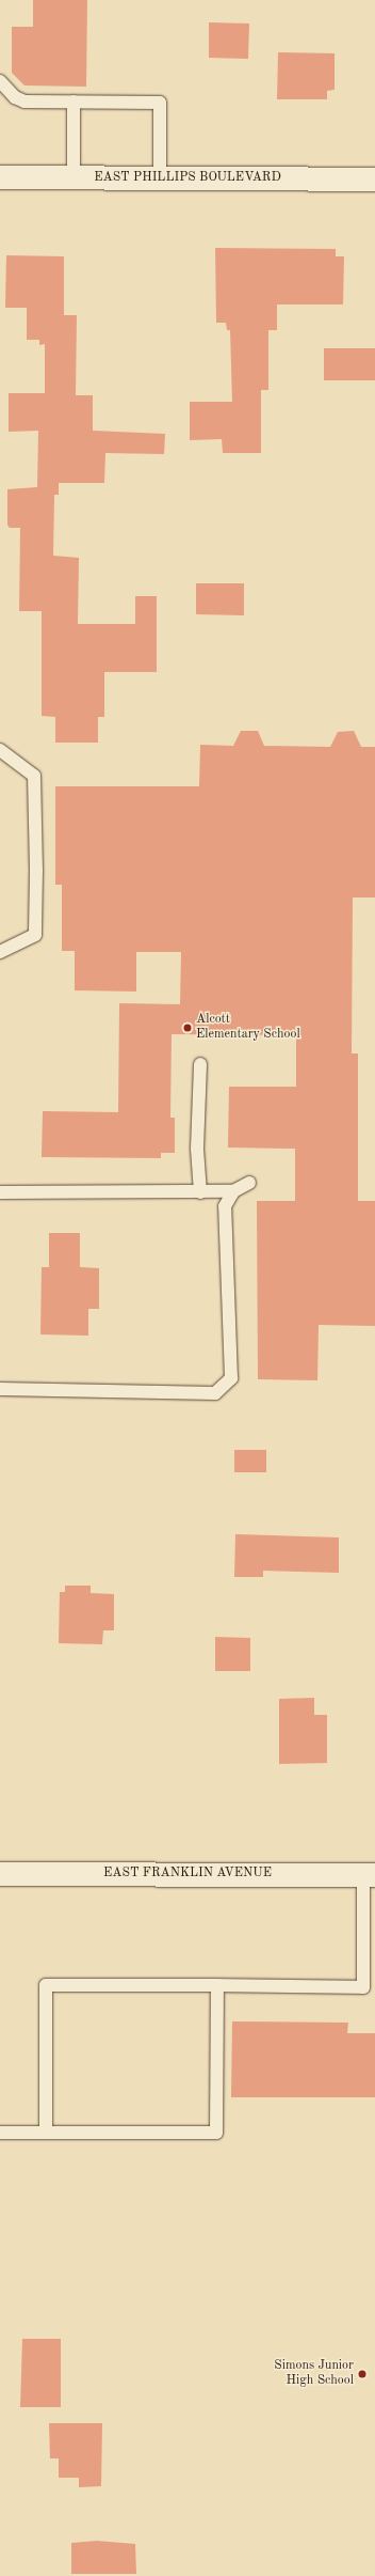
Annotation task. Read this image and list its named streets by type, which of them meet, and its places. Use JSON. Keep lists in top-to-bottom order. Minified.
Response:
{"streets":{"street":["EAST PHILLIPS BOULEVARD","EAST FRANKLIN AVENUE"]},"places":["Alcott Elementary School","Simons Junior High School"]}
